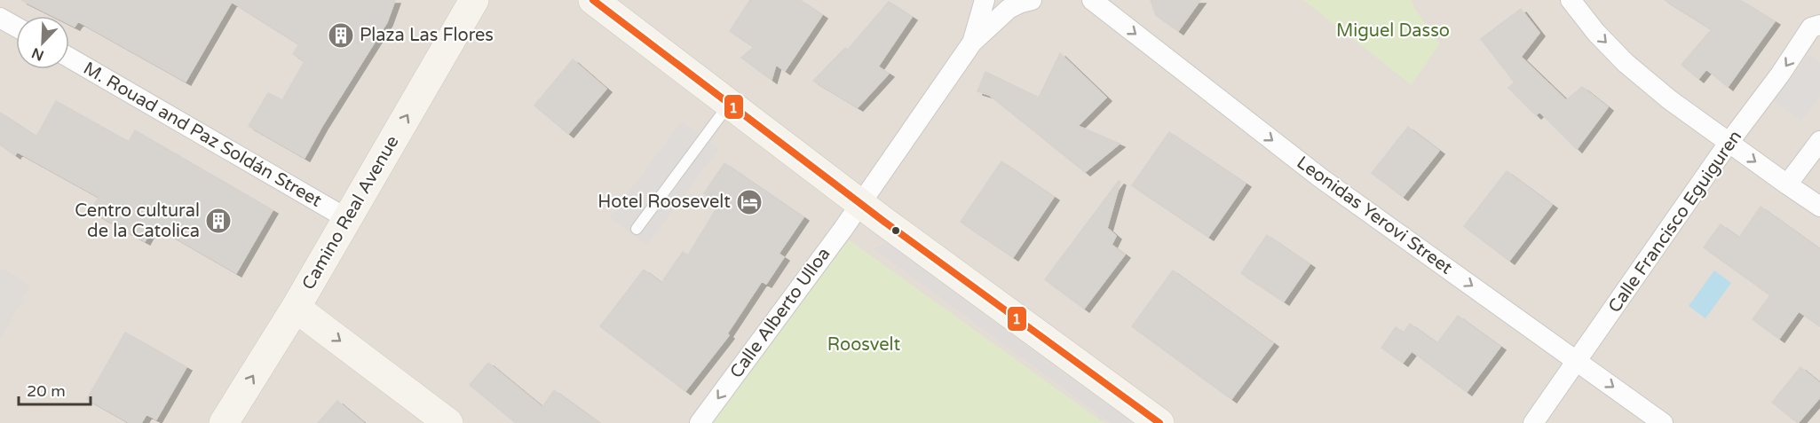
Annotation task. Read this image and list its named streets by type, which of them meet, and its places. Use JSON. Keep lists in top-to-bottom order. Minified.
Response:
{"streets":{"street":["M. Rouad and Paz Soldán Street","Camino Real Avenue","Leonidas Yerovi Street","Calle Francisco Eguiguren","Calle Alberto Ulloa"]},"crossings":[["M. Rouad and Paz Soldán Street","Camino Real Avenue"],["Leonidas Yerovi Street","Calle Francisco Eguiguren"]],"one_way":["Camino Real Avenue","Leonidas Yerovi Street","Calle Alberto Ulloa"],"parks":["Miguel Dasso","Roosvelt"],"places":{"building":["Plaza Las Flores","Centro cultural de la Catolica"],"hotel":["Hotel Roosevelt"]},"lines":["transit line 1"],"scale_bar":"20 m","north":"bottom left"}
